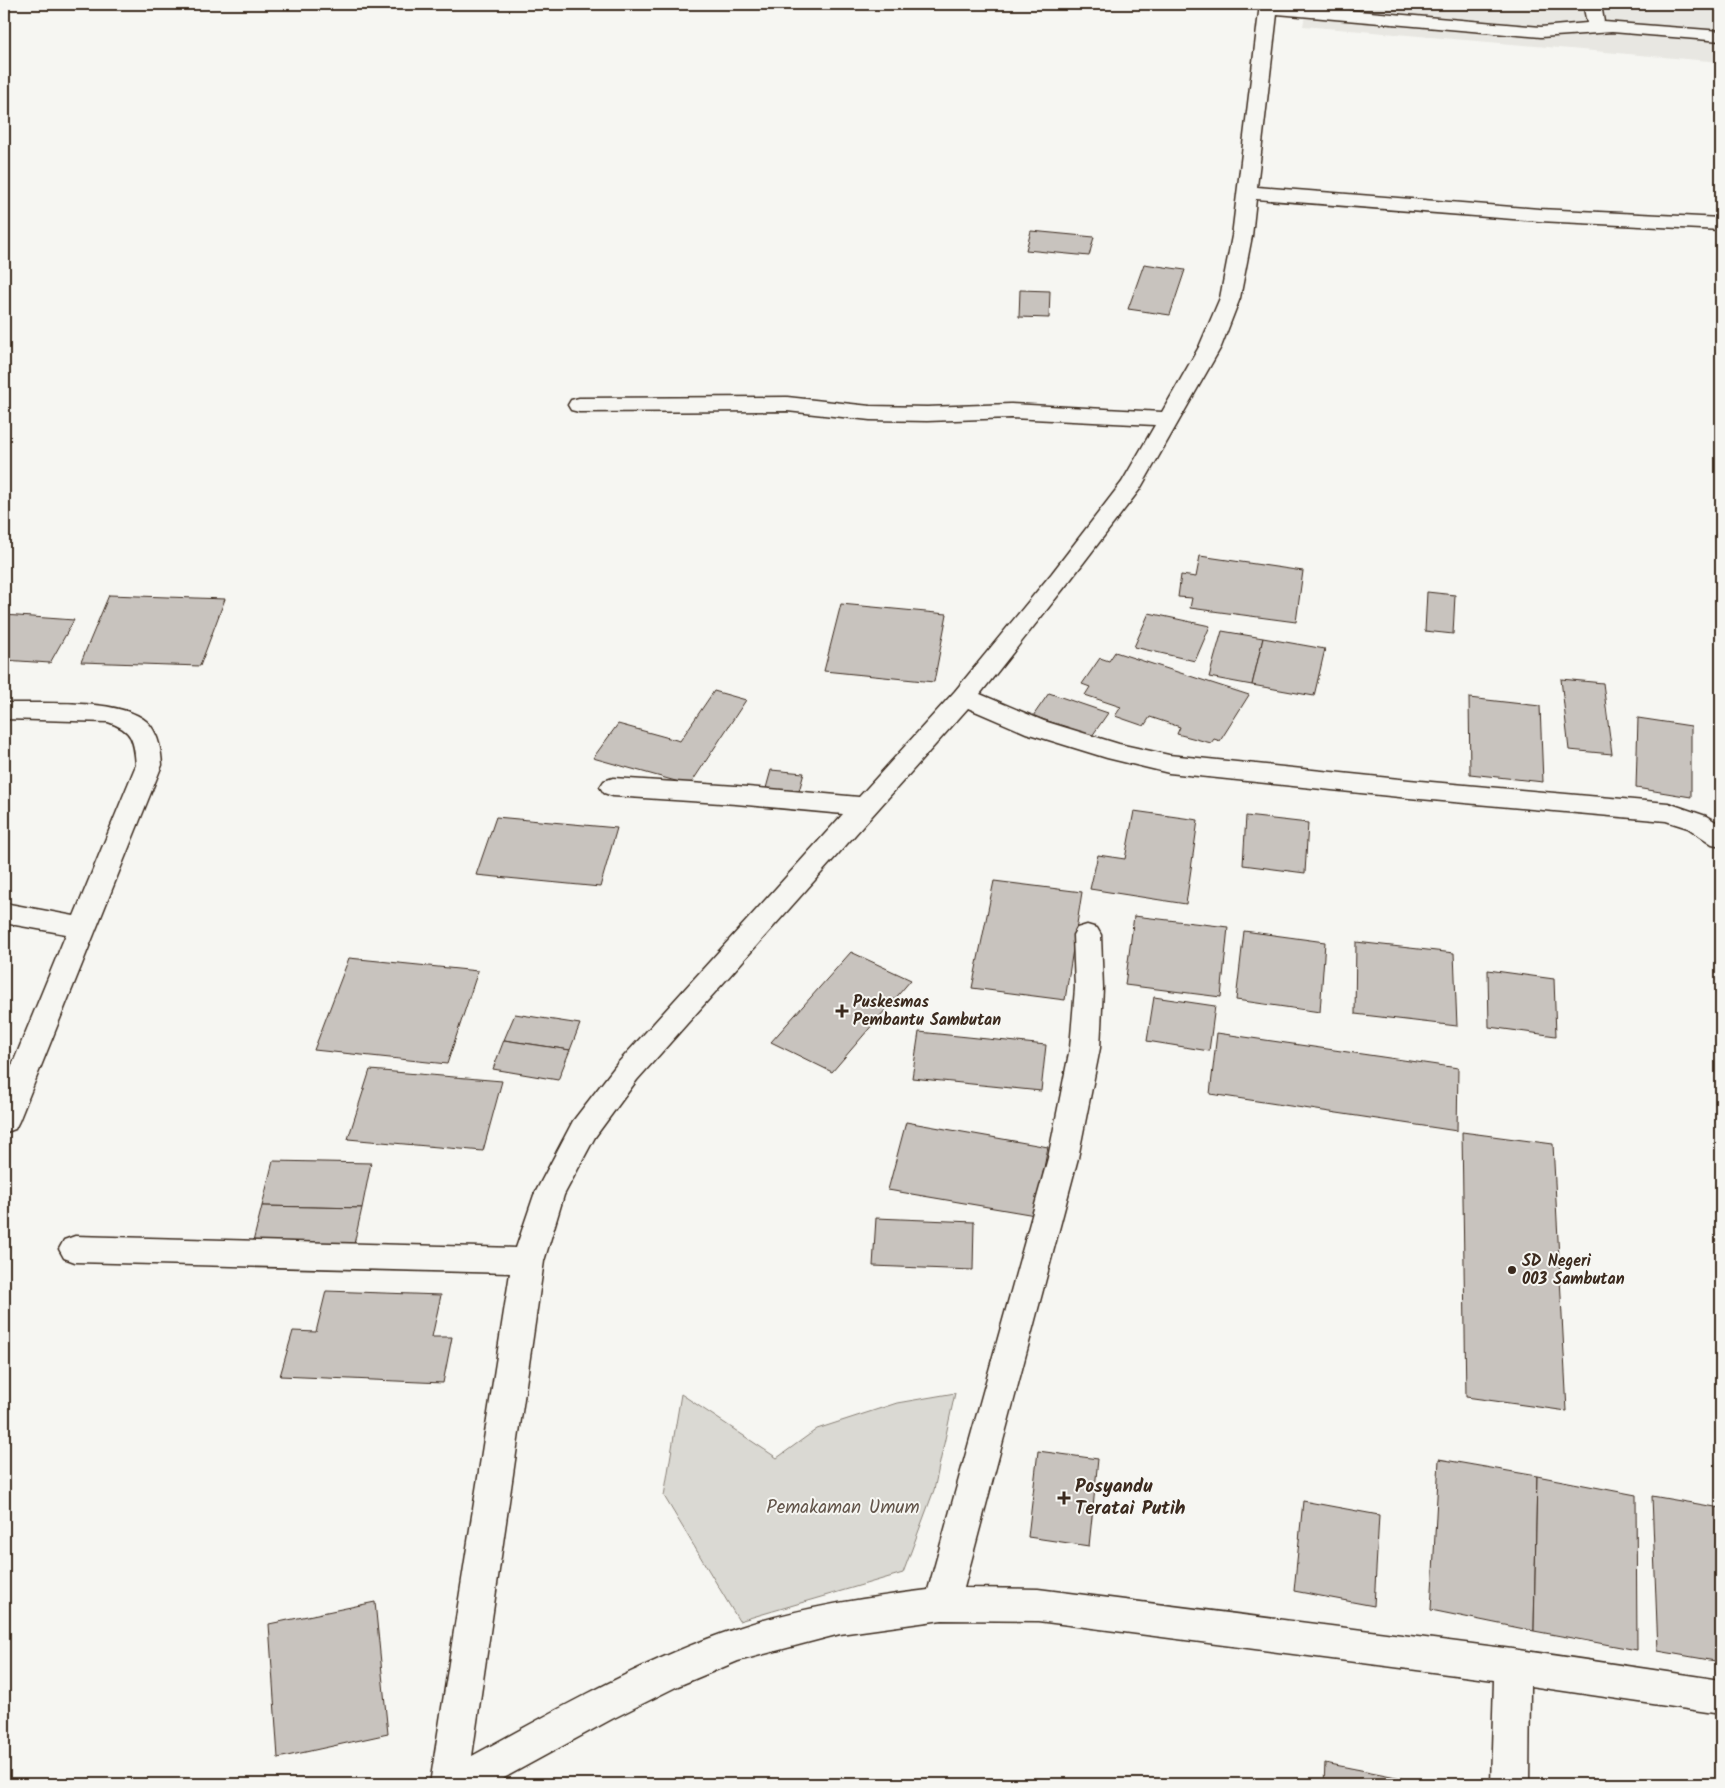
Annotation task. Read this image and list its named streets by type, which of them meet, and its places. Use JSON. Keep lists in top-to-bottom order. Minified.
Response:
{"parks":["Pemakaman Umum"],"places":{"health":["Puskesmas Pembantu Sambutan","Posyandu Teratai Putih"],"other":["SD Negeri 003 Sambutan"]}}
